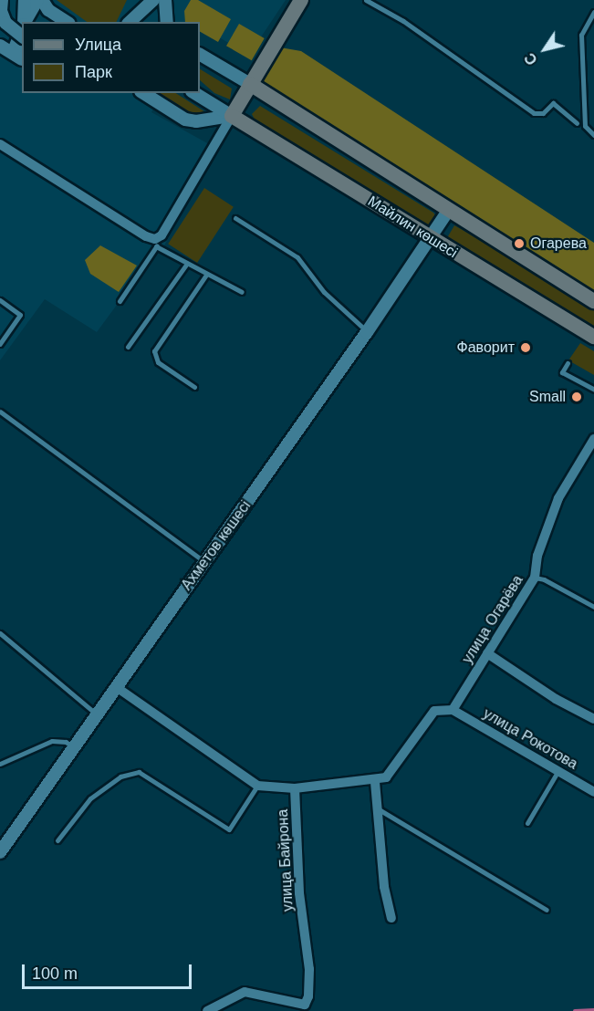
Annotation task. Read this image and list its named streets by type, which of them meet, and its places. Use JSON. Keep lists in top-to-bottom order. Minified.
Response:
{"streets":{"main road":["Майлин көшесі"],"street":["Ахметов көшесі","улица Огарёва","улица Рокотова","улица Байрона"]},"crossings":[["Майлин көшесі","Ахметов көшесі"],["улица Огарёва","улица Рокотова"]],"places":["Огарева","Фаворит","Small"],"legend":["Улица","Парк"],"scale_bar":"100 m","north":"bottom left"}
